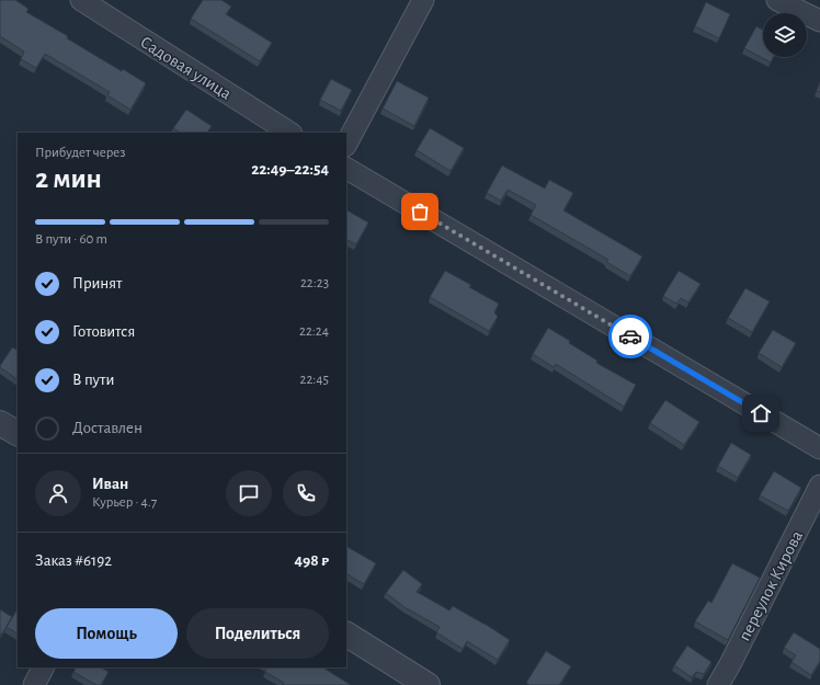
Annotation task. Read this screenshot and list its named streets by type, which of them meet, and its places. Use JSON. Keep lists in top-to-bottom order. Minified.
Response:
{"streets":{"street":["Садовая улица","переулок Кирова"]},"page":{"heading":["2 мин","Прибудет через","22:49–22:54"],"panel":["Иван","Курьер · 4.7","Заказ #6192","498 ₽"],"bar":"В пути · 60 m","list":[["Принят","22:23"],["Готовится","22:24"],["В пути","22:45"],"Доставлен"],"buttons":["Помощь","Поделиться"]}}
